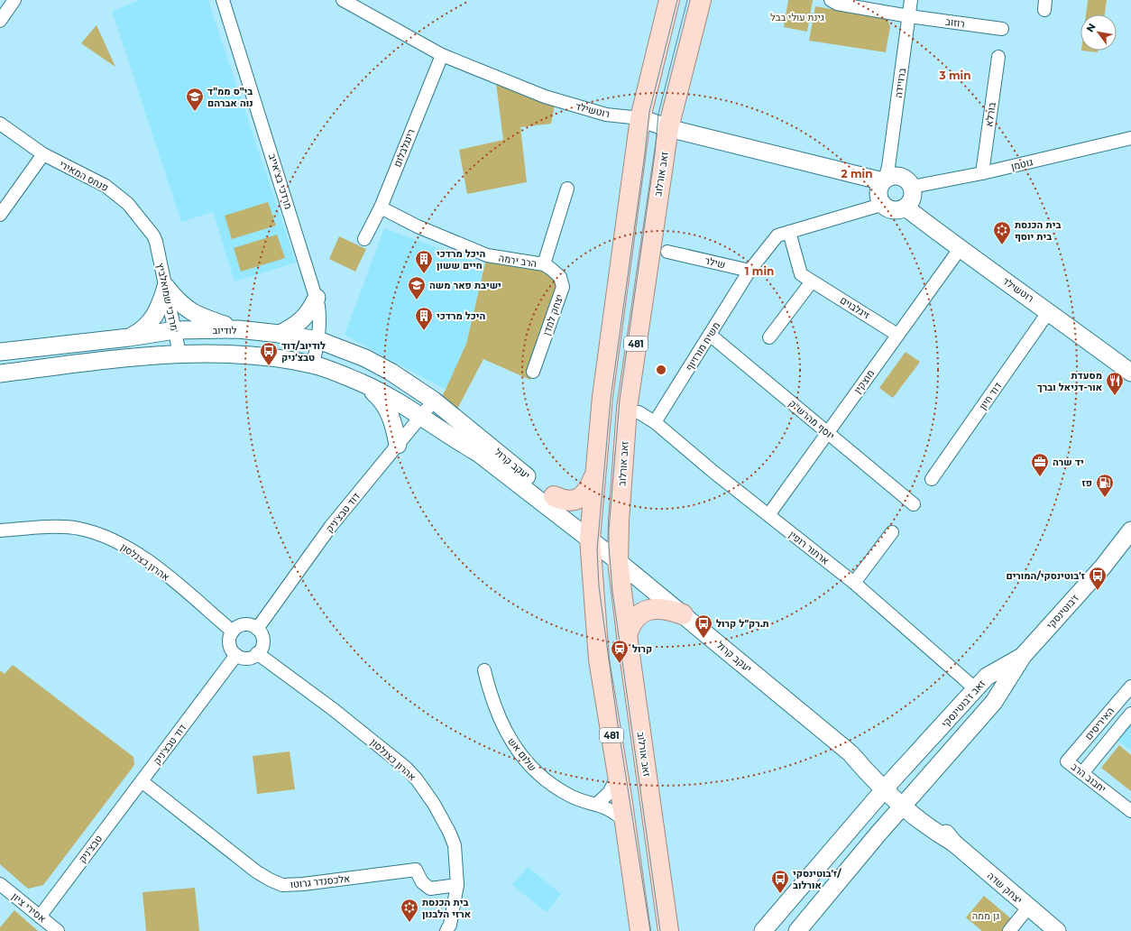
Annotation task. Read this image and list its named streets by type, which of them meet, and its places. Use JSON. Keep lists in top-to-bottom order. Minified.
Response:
{"streets":{"main road":["רוטשילד","זאב אורלוב","לודיוב","481","יעקב קרול","ז'בוטינסקי","זאב ז'בוטינסקי","יצחק שדה"],"street":["רוזוב","ברויידה","בורלא","רינגלבלום","גוטמן","פנחס המאירי","מרדכי בצ'אייב","הרב ירמה","שילר","מרדכי שמואלביץ'","זיגלבוים","יצחק למדן","משיח מורזיוף","מוצקין","דוד חיון","יוסף מהרש\"ק","דוד טבצ'ניק","ארתור רופין","אהרון כצנלסון","האיריסים","שלום אש","יחבוב הרב","טבצ'ניק","אלכסנדר גרוטו","אסירי ציון"]},"crossings":[["רוזוב","ברויידה"],["ברויידה","רוטשילד"],["ברויידה","גוטמן"],["רוטשילד","רינגלבלום"],["רוטשילד","גוטמן"],["רוטשילד","זאב אורלוב"],["רוטשילד","481"],["רוטשילד","מוצקין"],["רוטשילד","דוד חיון"],["בורלא","גוטמן"],["רינגלבלום","הרב ירמה"],["זאב אורלוב","יעקב קרול"],["פנחס המאירי","מרדכי שמואלביץ'"],["מרדכי בצ'אייב","לודיוב"],["הרב ירמה","יצחק למדן"],["שילר","משיח מורזיוף"],["מרדכי שמואלביץ'","לודיוב"],["זיגלבוים","מוצקין"],["לודיוב","יעקב קרול"],["לודיוב","דוד טבצ'ניק"],["481","יעקב קרול"],["481","שלום אש"],["משיח מורזיוף","יוסף מהרש\"ק"],["משיח מורזיוף","ארתור רופין"],["מוצקין","יוסף מהרש\"ק"],["מוצקין","ארתור רופין"],["יעקב קרול","דוד טבצ'ניק"],["יעקב קרול","זאב ז'בוטינסקי"],["יעקב קרול","יצחק שדה"],["דוד טבצ'ניק","אהרון כצנלסון"],["דוד טבצ'ניק","טבצ'ניק"],["דוד טבצ'ניק","אלכסנדר גרוטו"],["ארתור רופין","זאב ז'בוטינסקי"],["אהרון כצנלסון","אלכסנדר גרוטו"],["ז'בוטינסקי","זאב ז'בוטינסקי"],["זאב ז'בוטינסקי","יצחק שדה"],["האיריסים","יחבוב הרב"],["טבצ'ניק","אלכסנדר גרוטו"],["טבצ'ניק","אסירי ציון"]],"parks":["גינת עולי בבל","גן ממה"],"places":{"school or university":["בי\"ס ממ\"ד נוה אברהם","ישיבת פאר משה"],"synagogue":["בית הכנסת בית יוסף","בית הכנסת ארזי הלבנון"],"building":["היכל מרדכי חיים ששון","היכל מרדכי"],"bus stop":["לודיוב/דוד טבצ׳ניק","ז׳בוטינסקי/המורים","ת.רק״ל קרול","ז׳בוטינסקי/ אורלוב"],"restaurant":["מסעדת אור-דניאל וברך"],"office":["יד שרה"],"fuel station":["פז"],"station":["קרול"]},"north":"top left","rings":["3 min","2 min","1 min"]}
